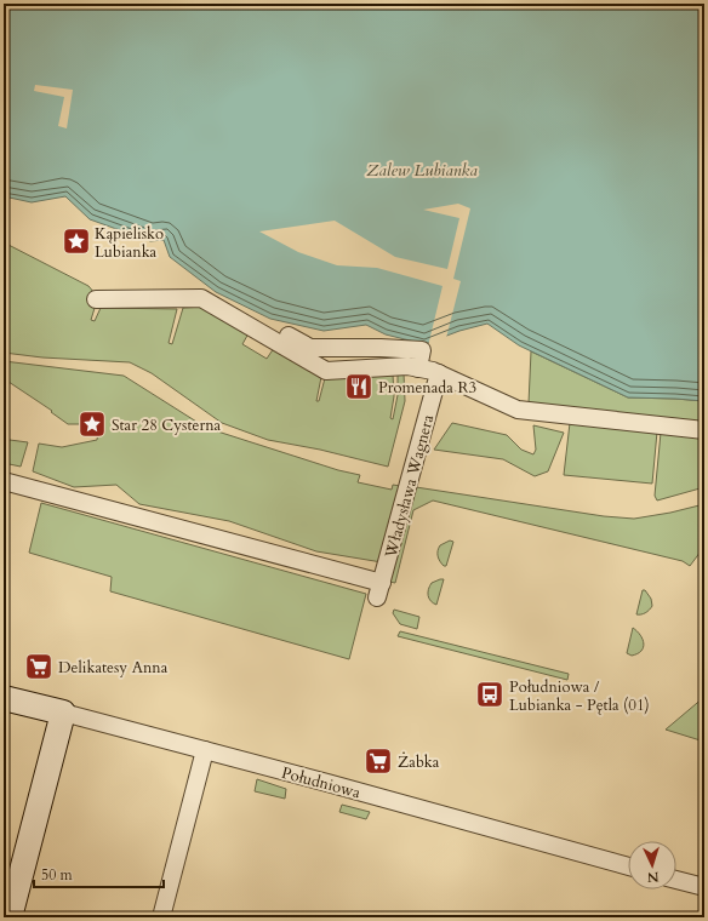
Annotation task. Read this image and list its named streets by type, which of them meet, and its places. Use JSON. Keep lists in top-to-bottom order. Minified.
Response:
{"streets":{"street":["Władysława Wagnera","Południowa"]},"water":["Zalew Lubianka"],"places":{"place":["Kąpielisko Lubianka","Star 28 Cysterna"],"restaurant":["Promenada R3"],"supermarket":["Delikatesy Anna","Żabka"],"bus stop":["Południowa / Lubianka - Pętla (01)"]},"scale_bar":"50 m","north":"bottom"}
